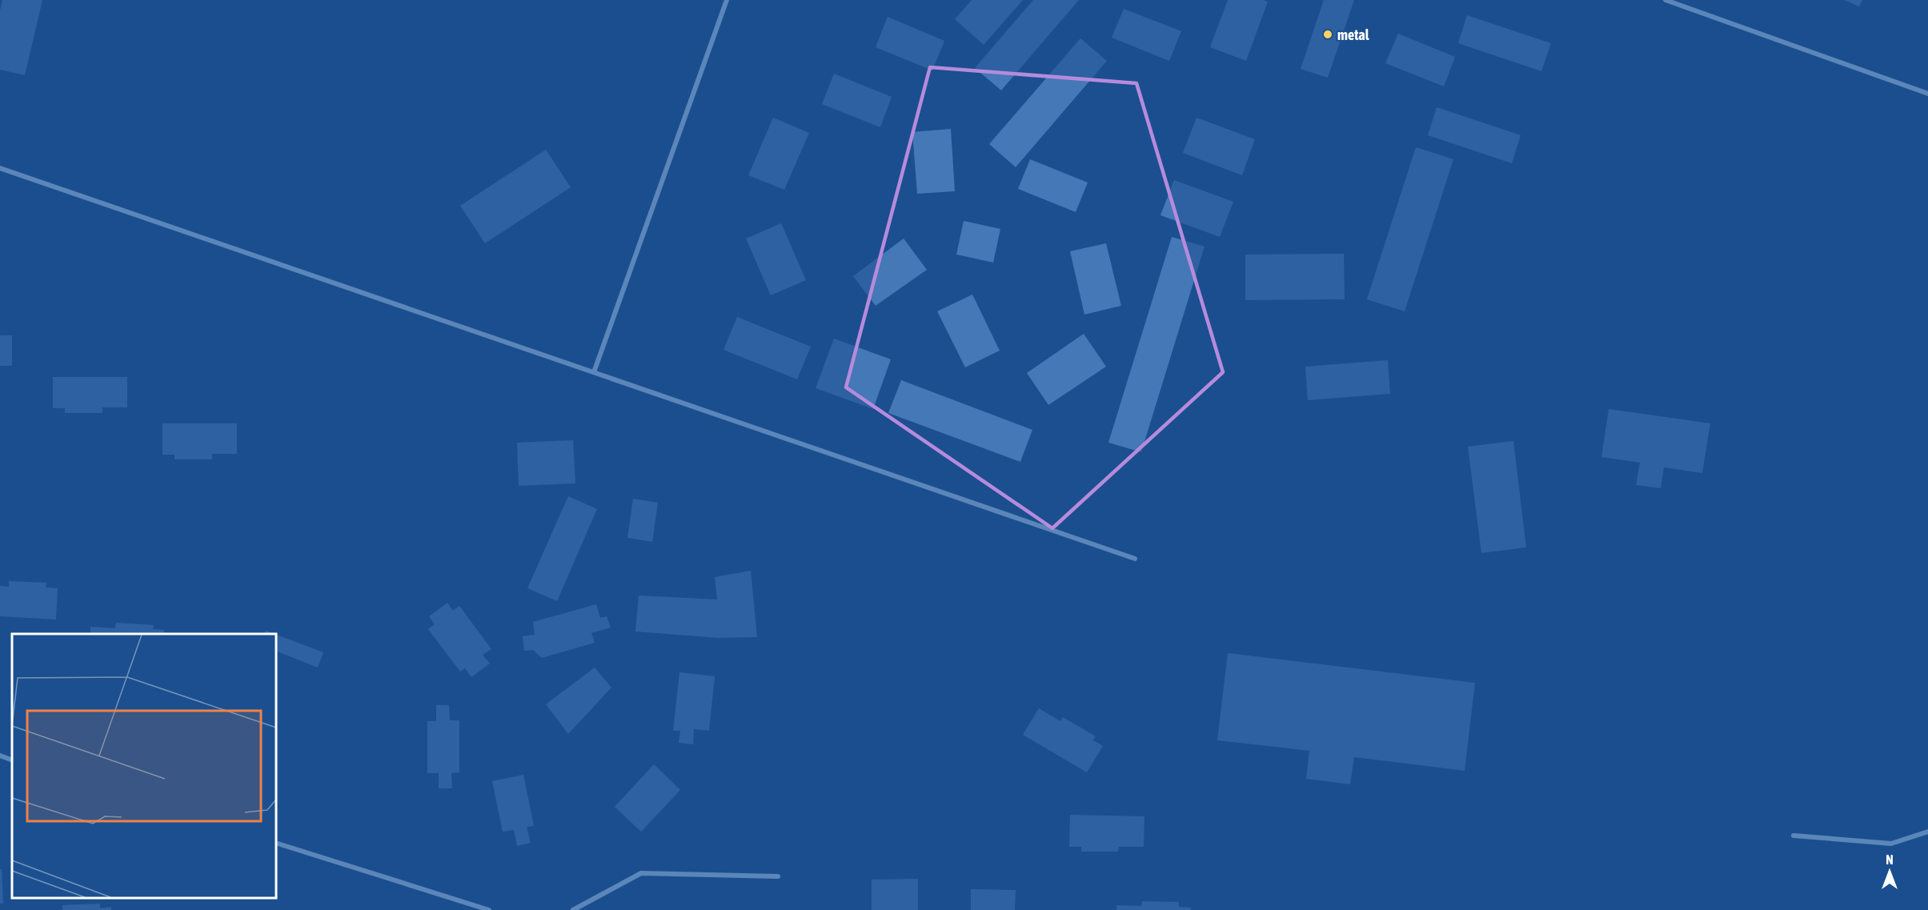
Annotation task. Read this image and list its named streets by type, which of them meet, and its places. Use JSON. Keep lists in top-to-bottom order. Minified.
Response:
{"places":["metal"],"north":"top"}
